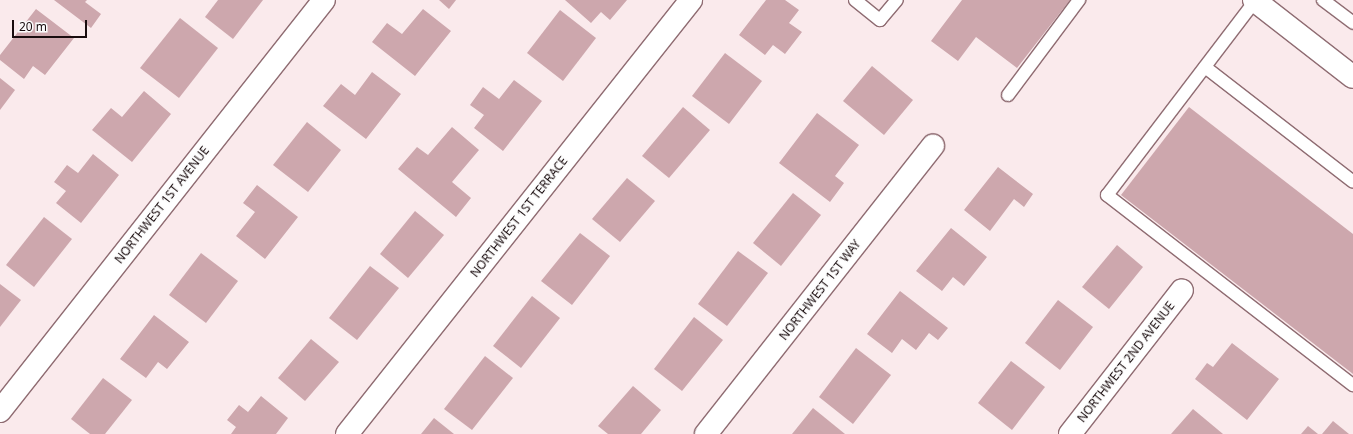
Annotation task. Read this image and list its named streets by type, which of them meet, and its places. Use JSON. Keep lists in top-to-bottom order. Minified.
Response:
{"streets":{"street":["NORTHWEST 1ST AVENUE","NORTHWEST 1ST TERRACE","NORTHWEST 1ST WAY","NORTHWEST 2ND AVENUE"]},"scale_bar":"20 m"}
